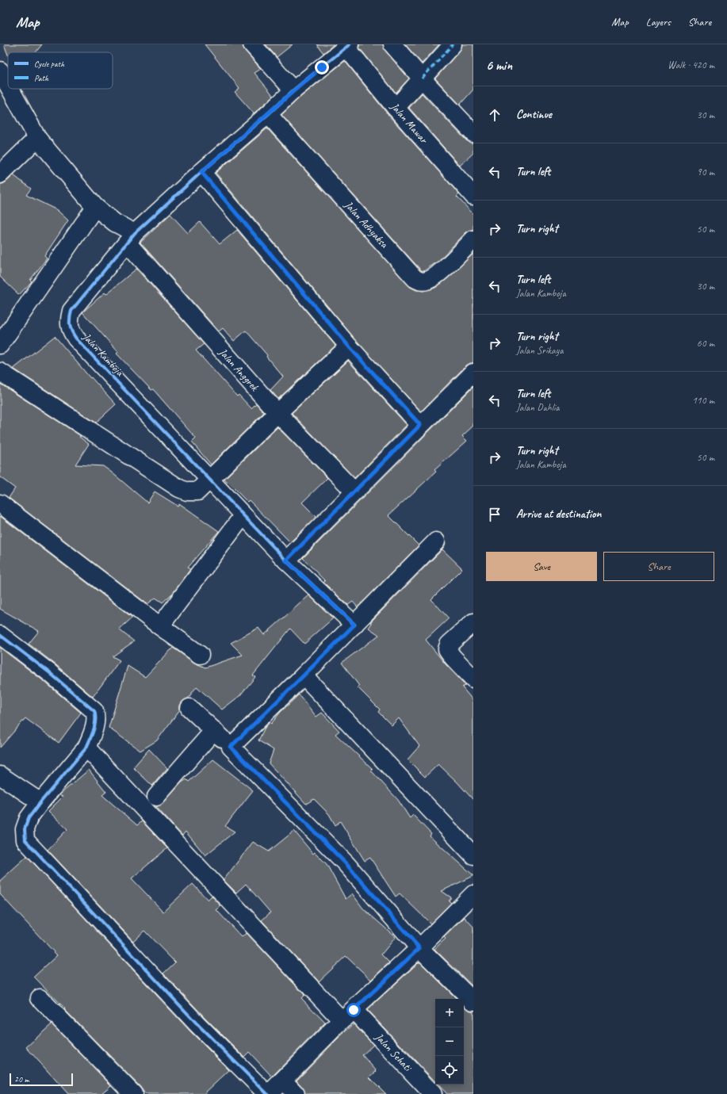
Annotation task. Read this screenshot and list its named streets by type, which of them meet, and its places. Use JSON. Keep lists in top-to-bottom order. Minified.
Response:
{"streets":{"street":["Jalan Mawar","Jalan Adhyaksa","Jalan Kamboja","Jalan Anggrek","Jalan Sehati"]},"crossings":[["Jalan Mawar","Jalan Kamboja"],["Jalan Adhyaksa","Jalan Kamboja"],["Jalan Kamboja","Jalan Anggrek"]],"legend":["Cycle path","Path"],"scale_bar":"20 m","page":{"header":"Map","nav":["Map","Layers","Share"],"heading":["6 min","Walk · 420 m"],"list":[["Continue","30 m"],["Turn left","90 m"],["Turn right","50 m"],["Turn left","Jalan Kamboja","30 m"],["Turn right","Jalan Srikaya","60 m"],["Turn left","Jalan Dahlia","110 m"],["Turn right","Jalan Kamboja","50 m"],"Arrive at destination"],"buttons":["Save","Share"],"map_buttons":["+","−"],"scale":"20 m"}}
